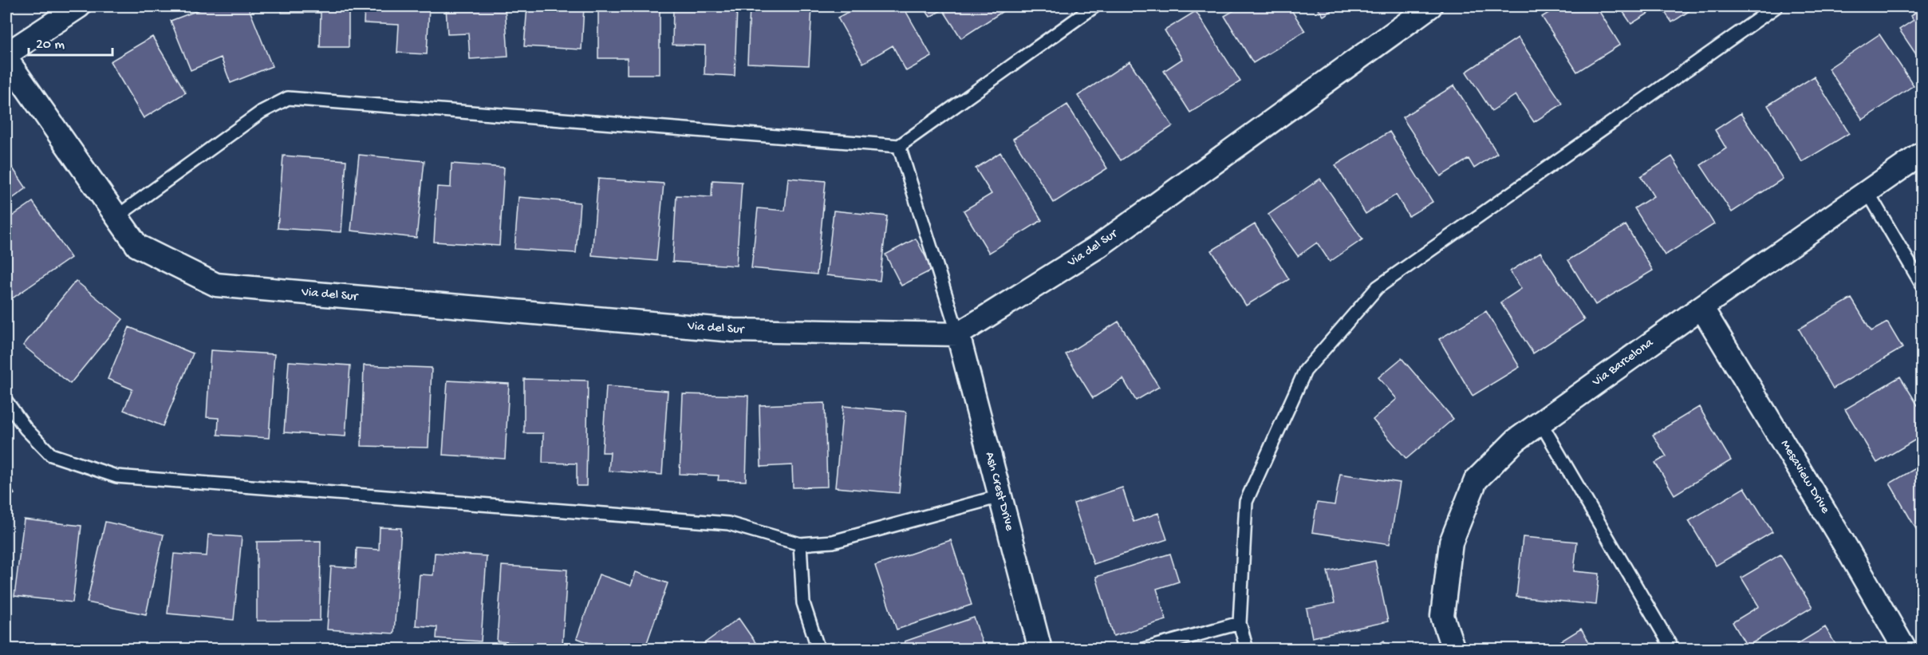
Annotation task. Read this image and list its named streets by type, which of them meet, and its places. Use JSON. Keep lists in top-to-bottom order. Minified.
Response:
{"streets":{"street":["Via del Sur","Via Barcelona","Mesaview Drive","Ash Crest Drive"]},"crossings":[["Via del Sur","Ash Crest Drive"],["Via Barcelona","Mesaview Drive"]],"scale_bar":"20 m"}
